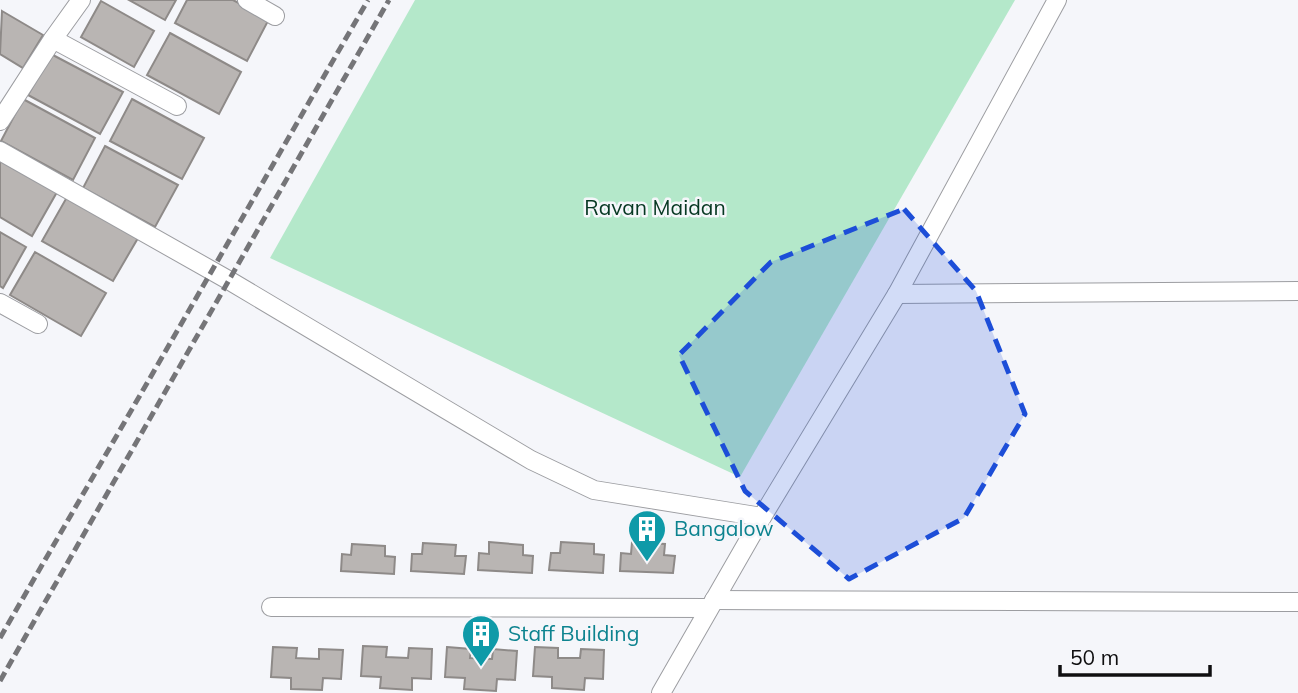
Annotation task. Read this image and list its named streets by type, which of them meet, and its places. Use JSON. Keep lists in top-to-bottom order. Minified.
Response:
{"parks":["Ravan Maidan"],"places":{"building":["Bangalow","Staff Building"]},"scale_bar":"50 m"}
